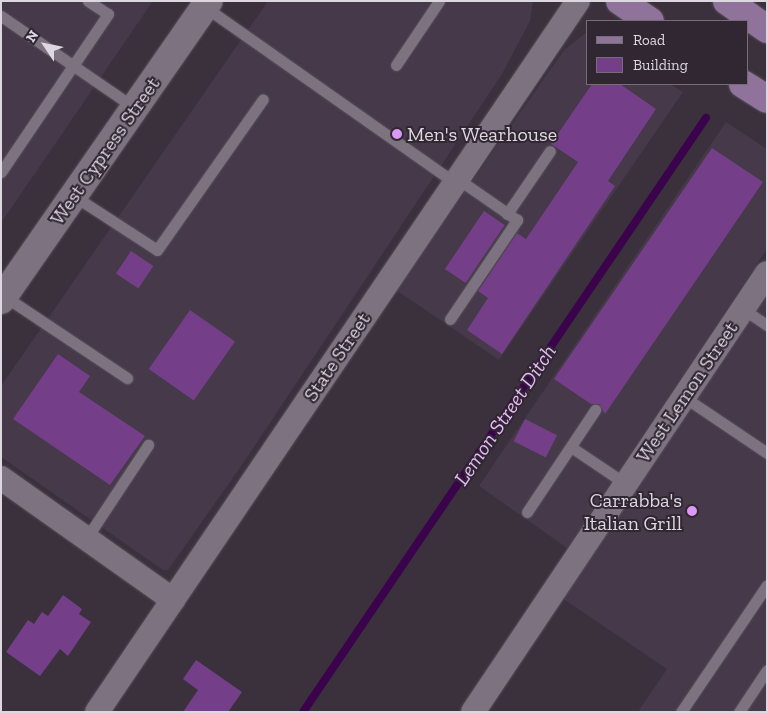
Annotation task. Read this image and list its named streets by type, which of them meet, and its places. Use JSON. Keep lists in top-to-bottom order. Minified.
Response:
{"streets":{"street":["West Cypress Street","State Street","West Lemon Street"]},"water":["Lemon Street Ditch"],"places":["Men's Wearhouse","Carrabba's Italian Grill"],"legend":["Road","Building"],"north":"top left"}
